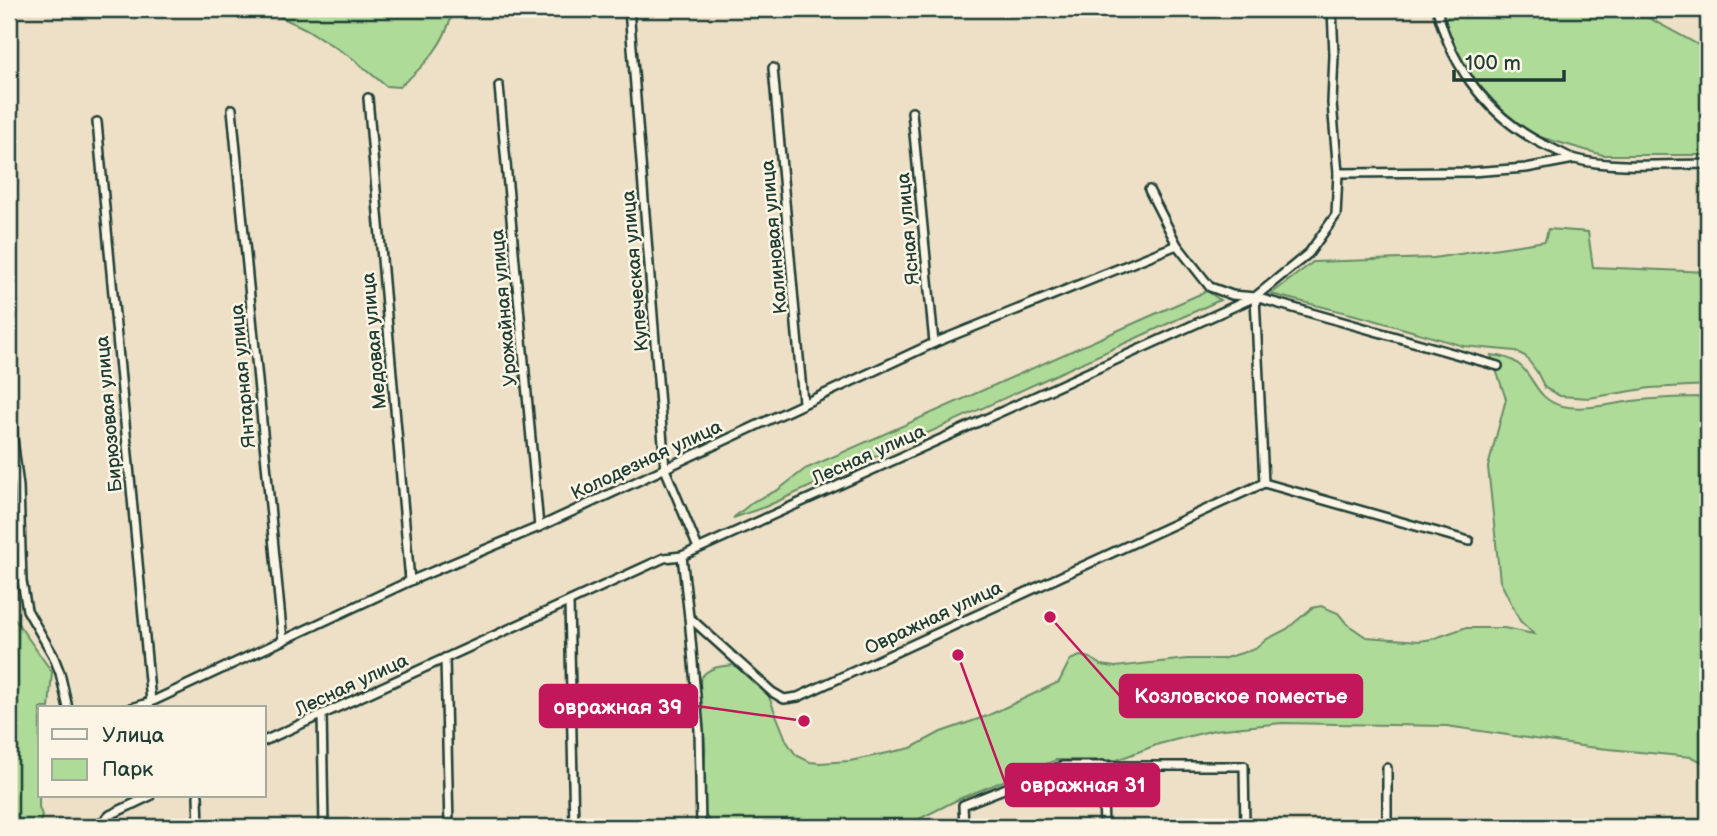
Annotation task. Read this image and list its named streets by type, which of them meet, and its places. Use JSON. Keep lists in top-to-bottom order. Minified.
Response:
{"streets":{"street":["Ясная улица","Калиновая улица","Купеческая улица","Урожайная улица","Медовая улица","Янтарная улица","Бирюзовая улица","Лесная улица","Колодезная улица","Овражная улица"]},"crossings":[["Ясная улица","Колодезная улица"],["Калиновая улица","Колодезная улица"],["Купеческая улица","Лесная улица"],["Купеческая улица","Колодезная улица"],["Урожайная улица","Колодезная улица"],["Медовая улица","Колодезная улица"],["Янтарная улица","Колодезная улица"],["Бирюзовая улица","Колодезная улица"]],"places":["Козловское поместье","овражная 31","овражная 39"],"legend":["Улица","Парк"],"scale_bar":"100 m"}
